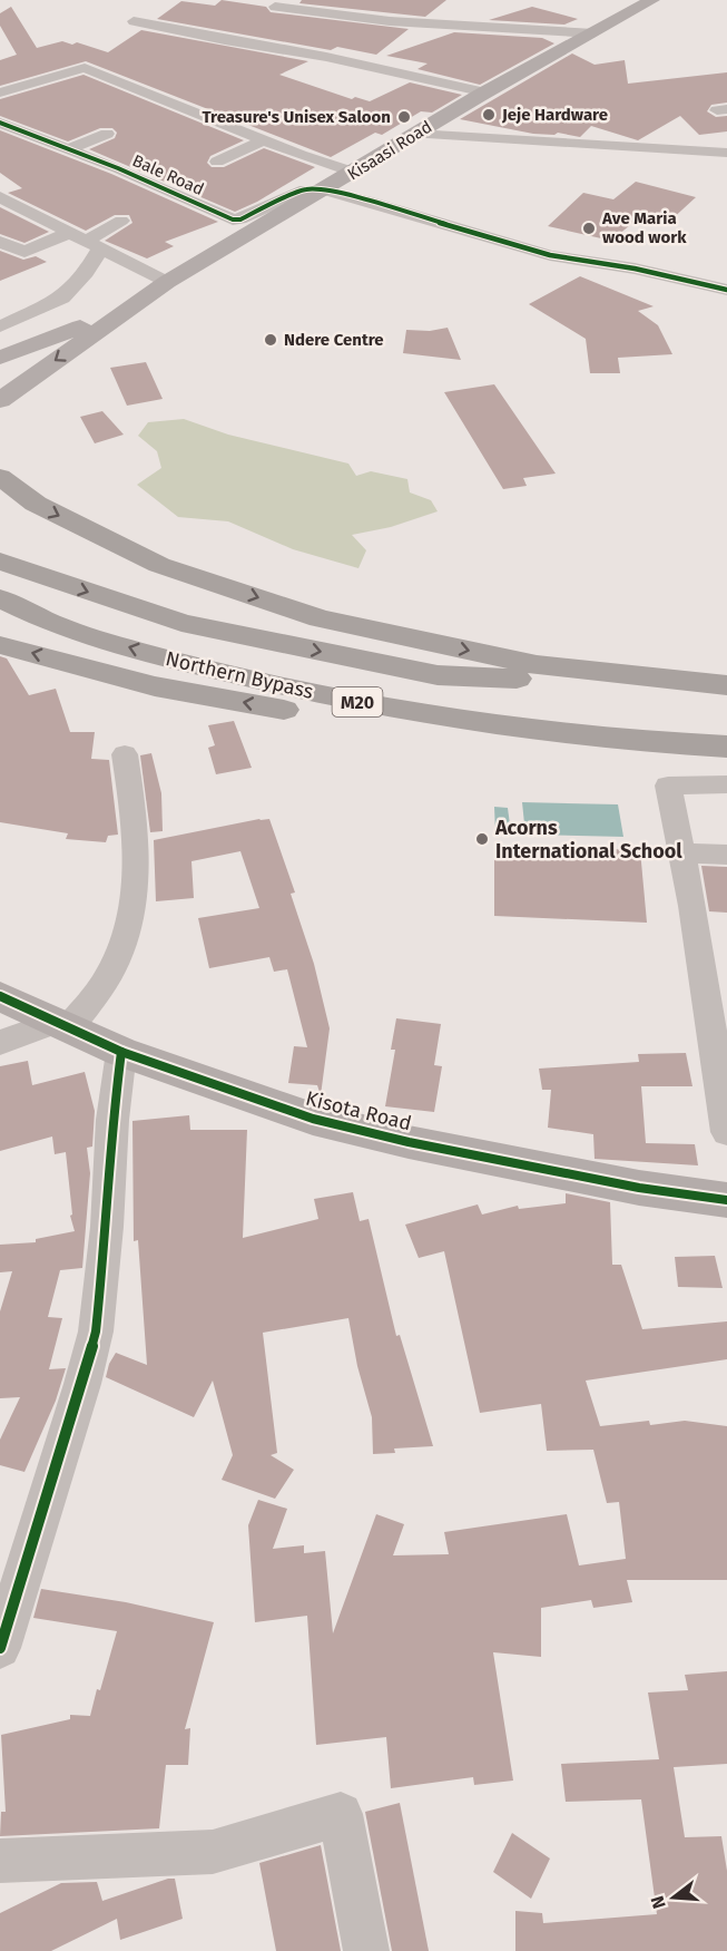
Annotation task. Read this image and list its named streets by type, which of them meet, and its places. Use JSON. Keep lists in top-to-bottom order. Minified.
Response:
{"streets":{"highway":["Northern Bypass","M20"],"main road":["Kisaasi Road","Kisota Road"],"street":["Bale Road"]},"crossings":[["Kisaasi Road","Bale Road"]],"places":["Jeje Hardware","Treasure's Unisex Saloon","Ave Maria wood work","Ndere Centre","Acorns International School"],"north":"left"}
